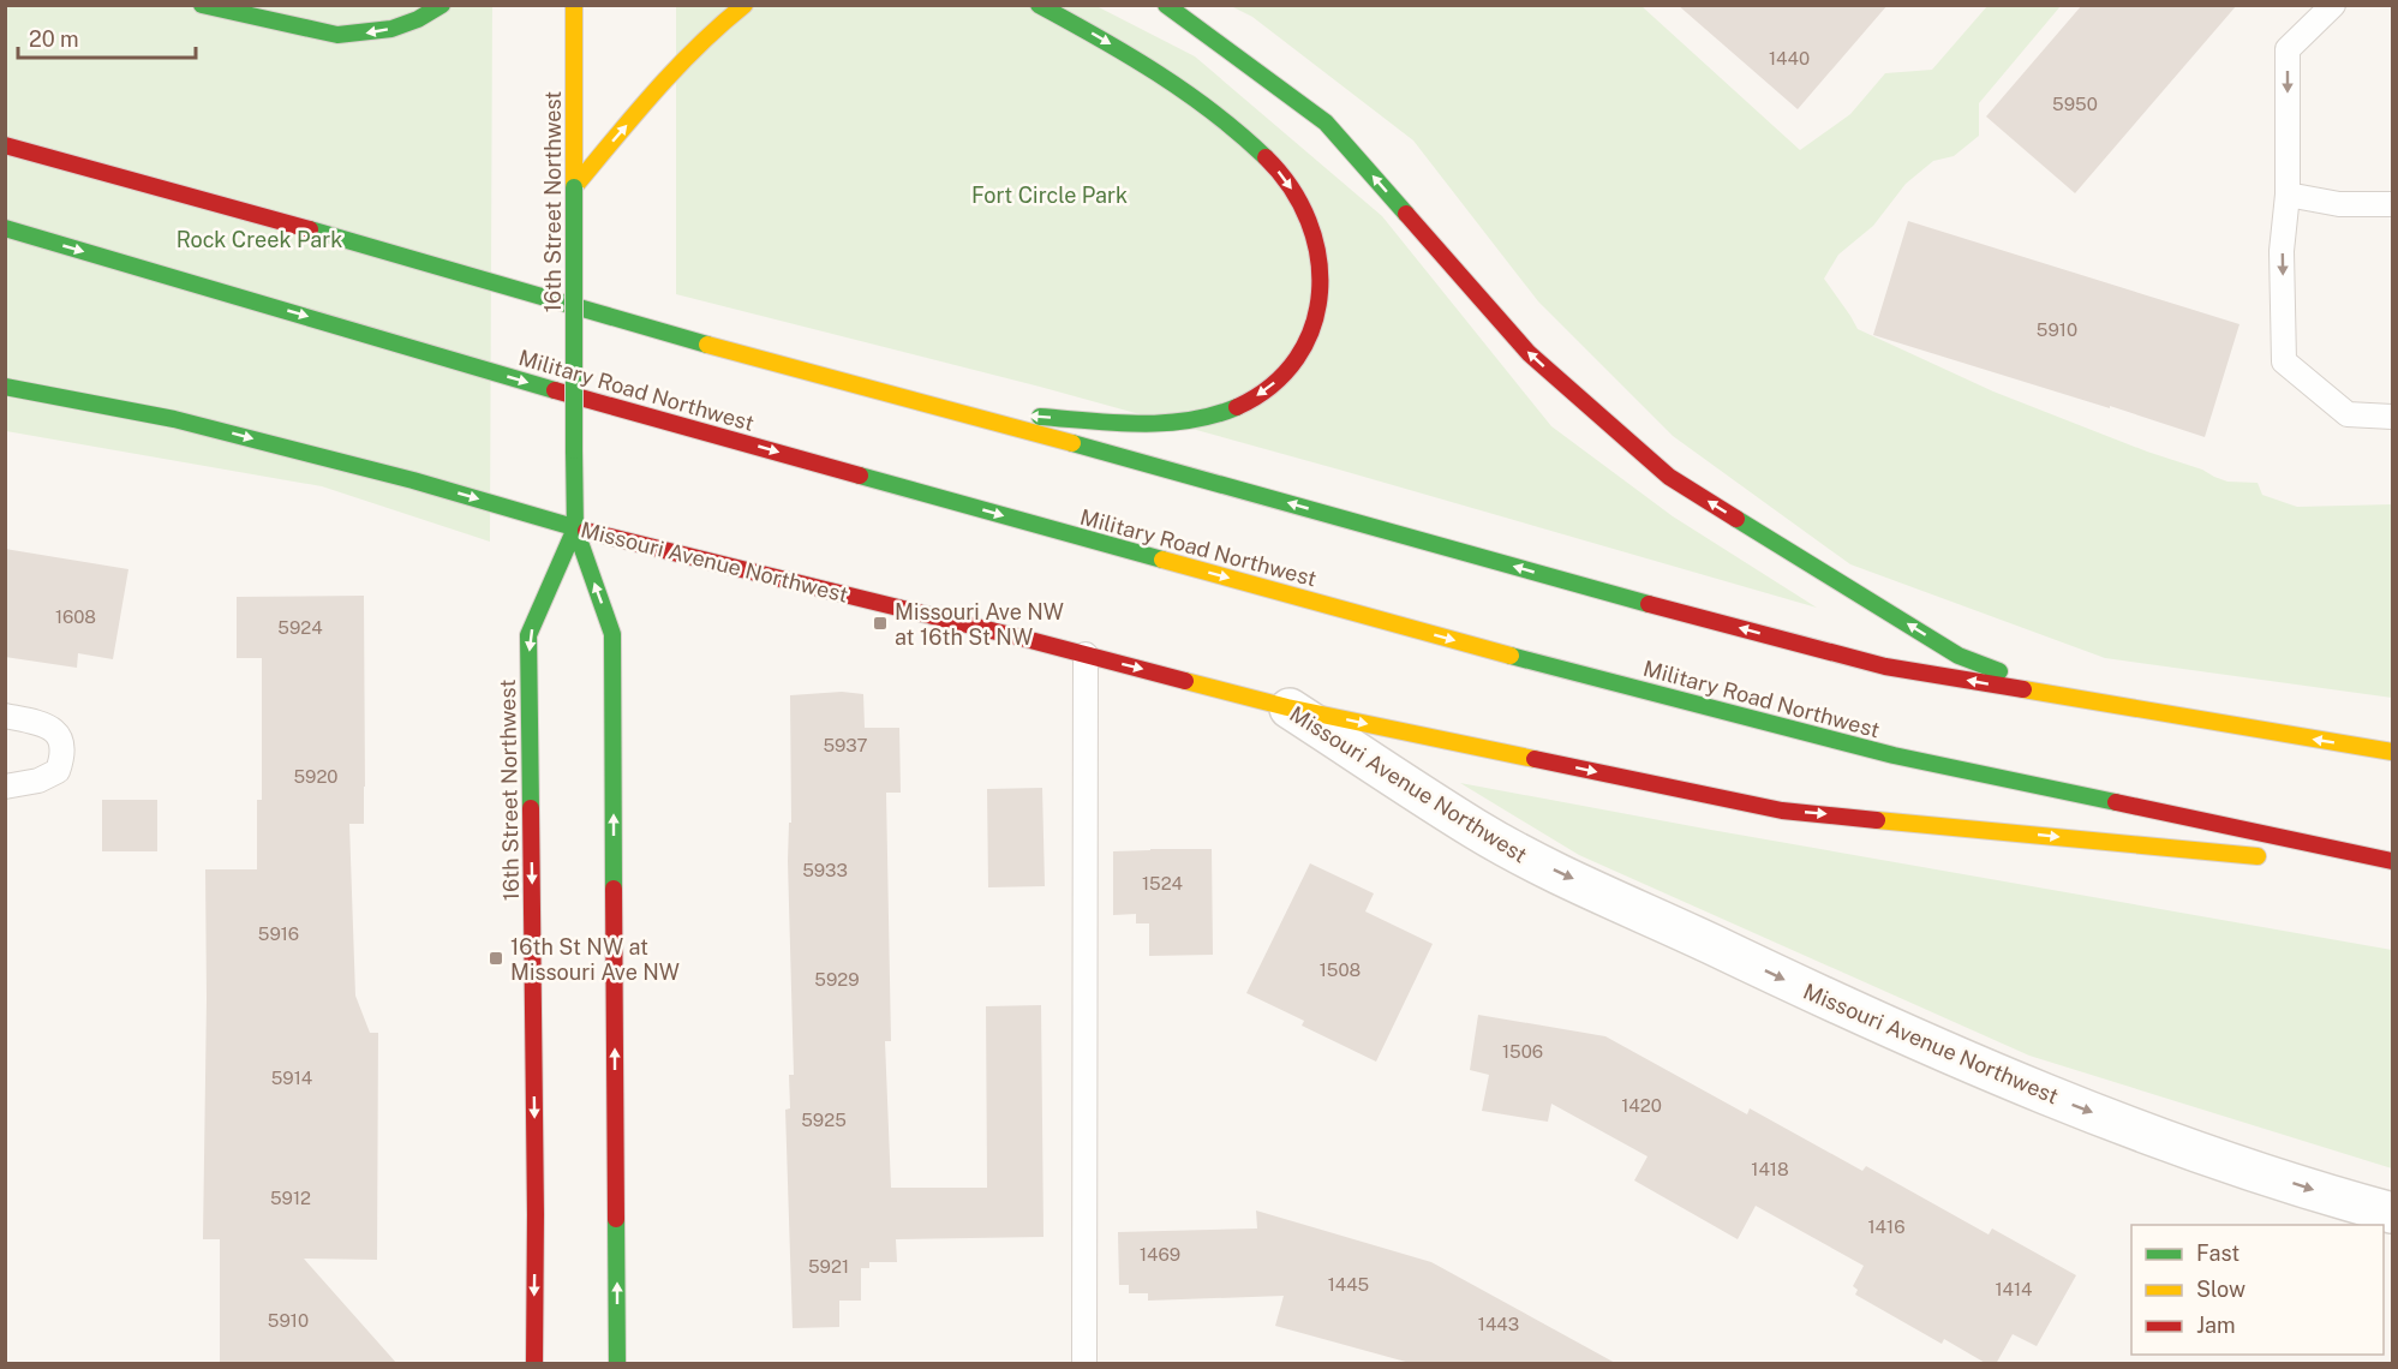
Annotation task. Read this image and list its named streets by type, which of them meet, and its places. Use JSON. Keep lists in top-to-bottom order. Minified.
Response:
{"streets":{"main road":["16th Street Northwest","Military Road Northwest","Missouri Avenue Northwest"]},"crossings":[["16th Street Northwest","Missouri Avenue Northwest"]],"parks":["Fort Circle Park","Rock Creek Park"],"places":{"transit":["Missouri Ave NW at 16th St NW","16th St NW at Missouri Ave NW"]},"house_numbers":["1440","5950","5910","1608","5924","5937","5920","5933","1524","5916","1508","5929","1506","5914","1420","5925","1418","5912","1416","1469","5921","1445","1414","5910","1443"],"legend":["Fast","Slow","Jam"],"scale_bar":"20 m"}
